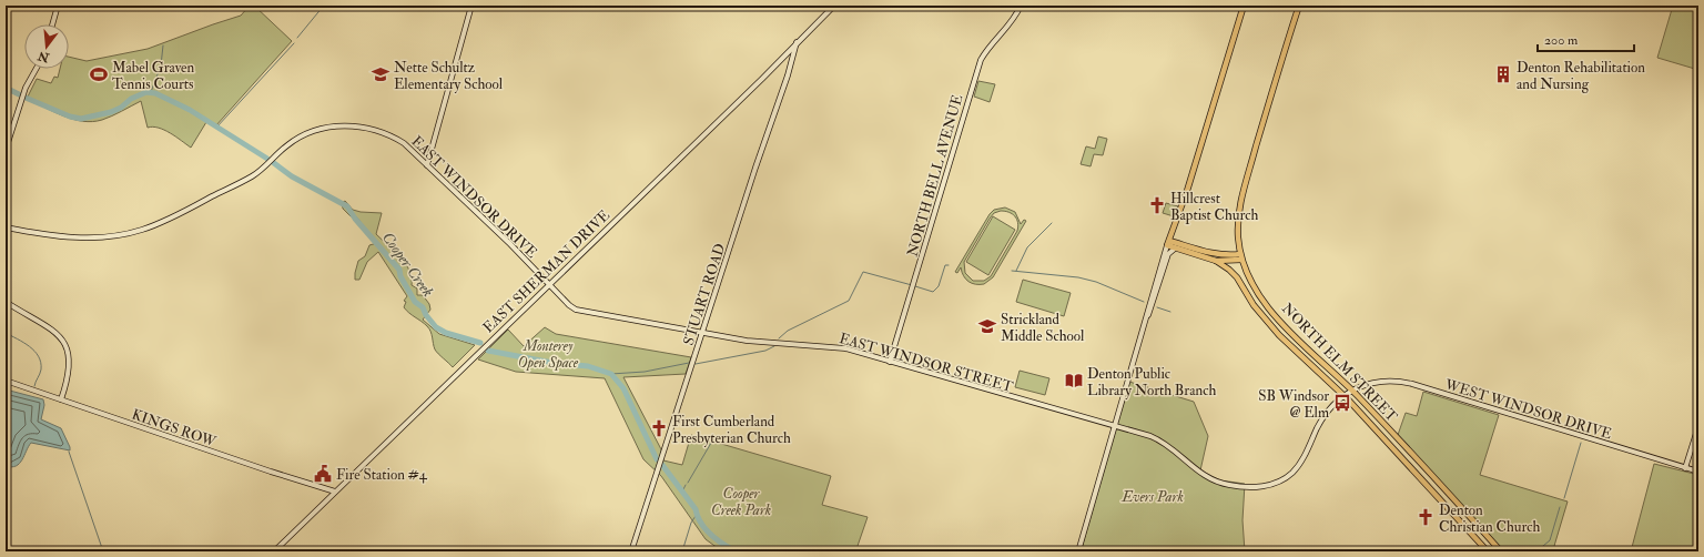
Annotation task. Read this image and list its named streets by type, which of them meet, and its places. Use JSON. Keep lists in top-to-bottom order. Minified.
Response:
{"streets":{"main road":["NORTH ELM STREET"],"street":["NORTH BELL AVENUE","EAST WINDSOR DRIVE","EAST SHERMAN DRIVE","STUART ROAD","EAST WINDSOR STREET","WEST WINDSOR DRIVE","KINGS ROW"]},"crossings":[["NORTH BELL AVENUE","EAST WINDSOR STREET"],["EAST WINDSOR DRIVE","EAST SHERMAN DRIVE"],["EAST WINDSOR DRIVE","STUART ROAD"],["EAST WINDSOR DRIVE","EAST WINDSOR STREET"],["EAST SHERMAN DRIVE","STUART ROAD"],["EAST SHERMAN DRIVE","KINGS ROW"],["STUART ROAD","EAST WINDSOR STREET"],["EAST WINDSOR STREET","WEST WINDSOR DRIVE"],["NORTH ELM STREET","WEST WINDSOR DRIVE"]],"water":["Cooper Creek"],"parks":["Monterey Open Space","Cooper Creek Park","Evers Park"],"places":{"sports":["Mabel Graven Tennis Courts"],"school or university":["Nette Schultz Elementary School","Strickland Middle School"],"building":["Denton Rehabilitation and Nursing"],"church":["Hillcrest Baptist Church","First Cumberland Presbyterian Church","Denton Christian Church"],"library":["Denton Public Library North Branch"],"bus stop":["SB Windsor @ Elm"],"public building":["Fire Station #4"]},"scale_bar":"200 m","north":"bottom"}
